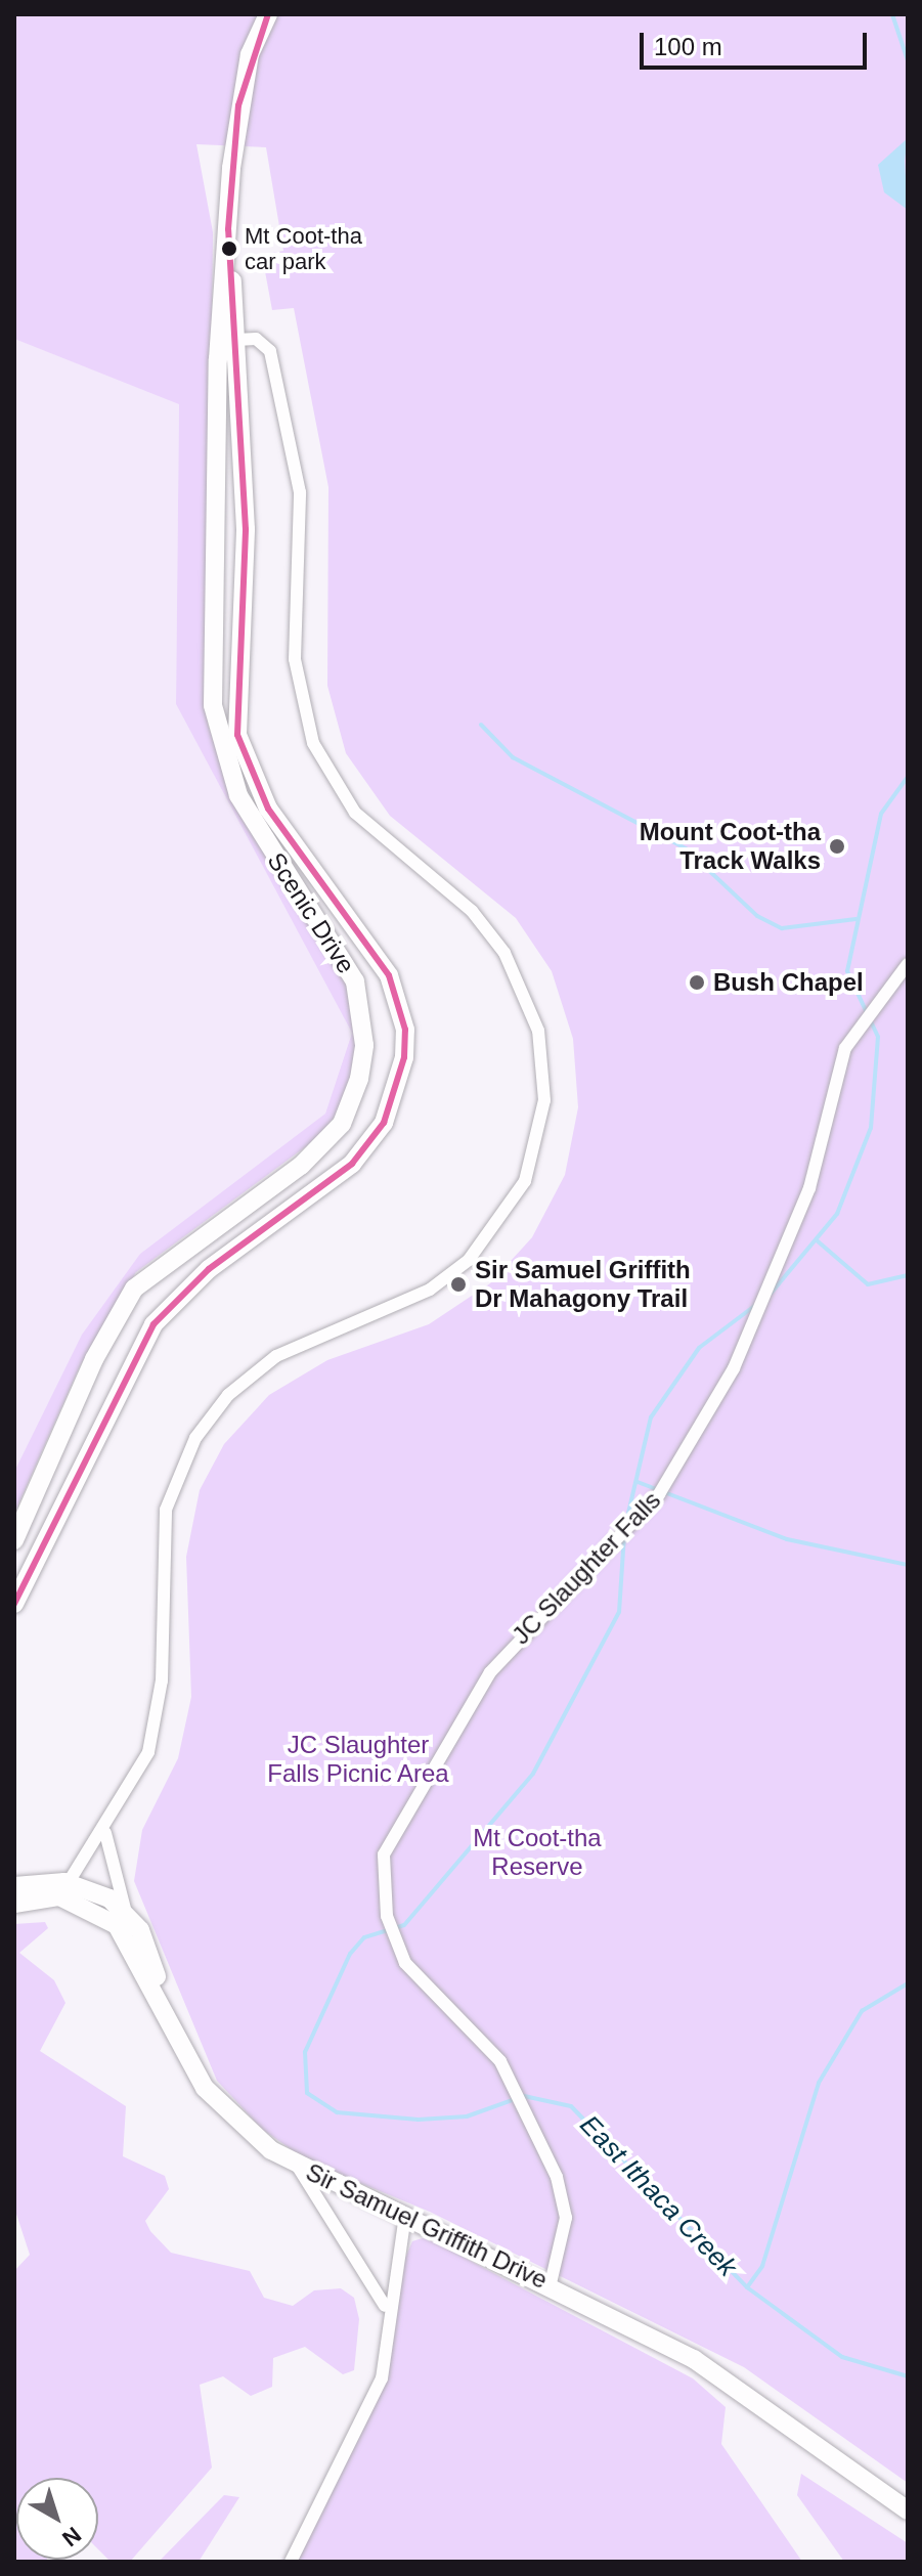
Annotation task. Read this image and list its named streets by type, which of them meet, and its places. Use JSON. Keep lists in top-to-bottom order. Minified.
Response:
{"streets":{"main road":["Scenic Drive","Sir Samuel Griffith Drive"],"street":["JC Slaughter Falls"]},"crossings":[["JC Slaughter Falls","Sir Samuel Griffith Drive"]],"water":["East Ithaca Creek"],"parks":["JC Slaughter Falls Picnic Area","Mt Coot-tha Reserve"],"places":["Mt Coot-tha car park","Mount Coot-tha Track Walks","Bush Chapel","Sir Samuel Griffith Dr Mahagony Trail"],"scale_bar":"100 m","north":"bottom right"}
